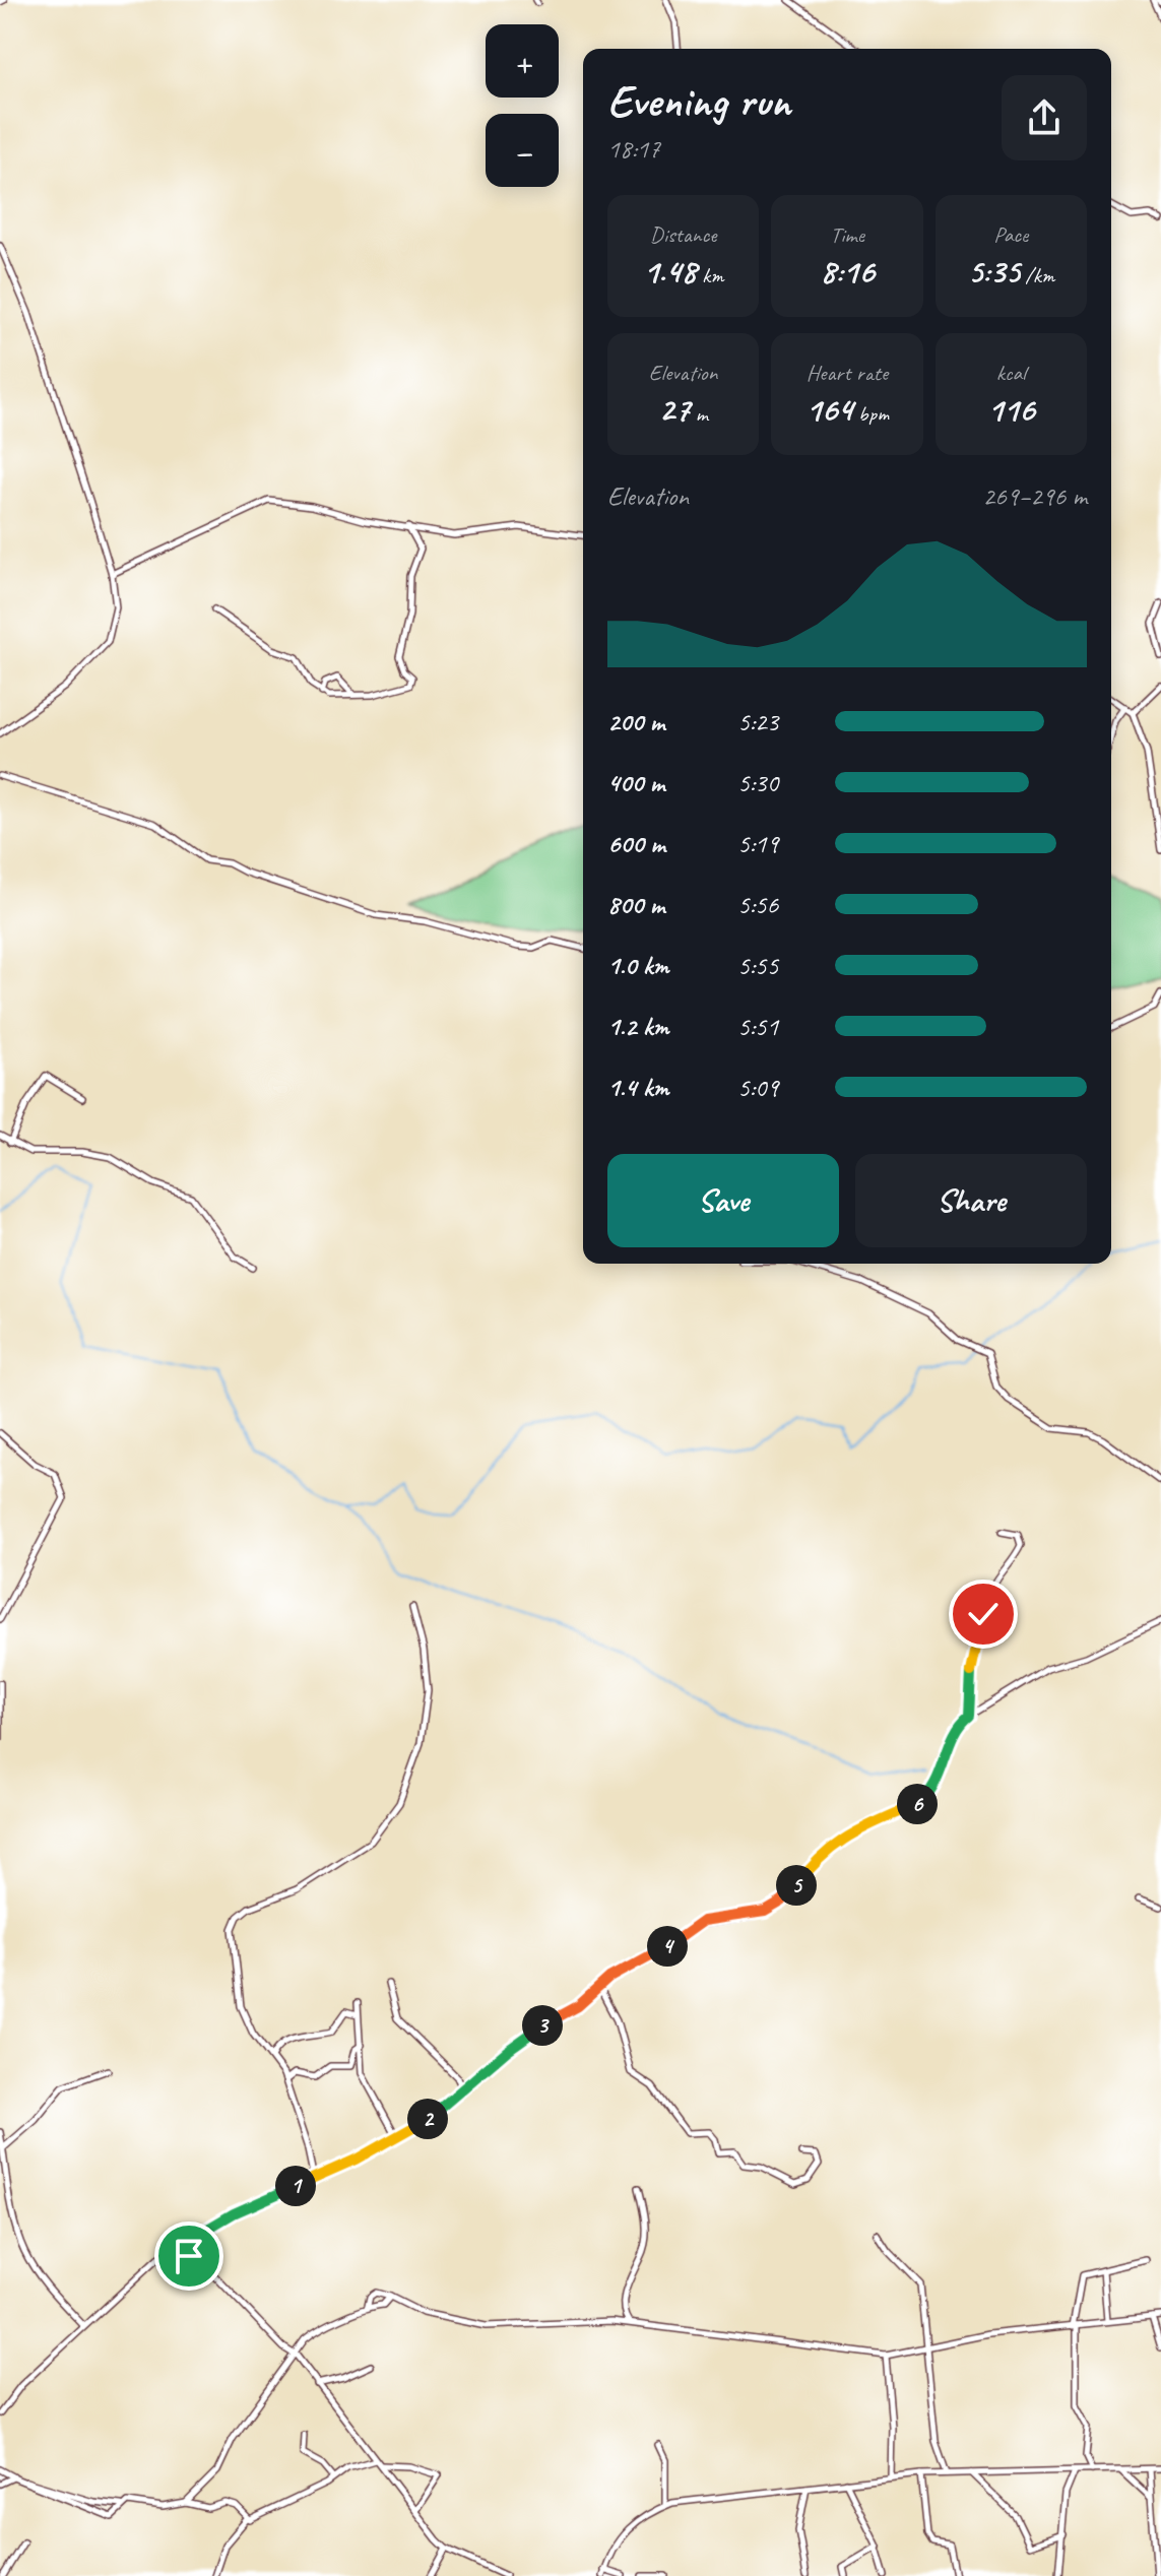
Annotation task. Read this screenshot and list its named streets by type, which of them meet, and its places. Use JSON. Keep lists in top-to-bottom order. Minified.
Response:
{"page":{"map_buttons":["+","−"],"heading":["Evening run","18:17"],"stats":[["Distance","1.48 km"],["Time","8:16"],["Pace","5:35 /km"],["Elevation","27 m"],["Heart rate","164 bpm"],["kcal","116"]],"chart":["Elevation","269–296 m"],"list":[{"name":"200 m","note":"5:23"},{"name":"400 m","note":"5:30"},{"name":"600 m","note":"5:19"},{"name":"800 m","note":"5:56"},{"name":"1.0 km","note":"5:55"},{"name":"1.2 km","note":"5:51"},{"name":"1.4 km","note":"5:09"}],"buttons":["Save","Share"],"pins":["6","5","4","3","2","1"]}}
